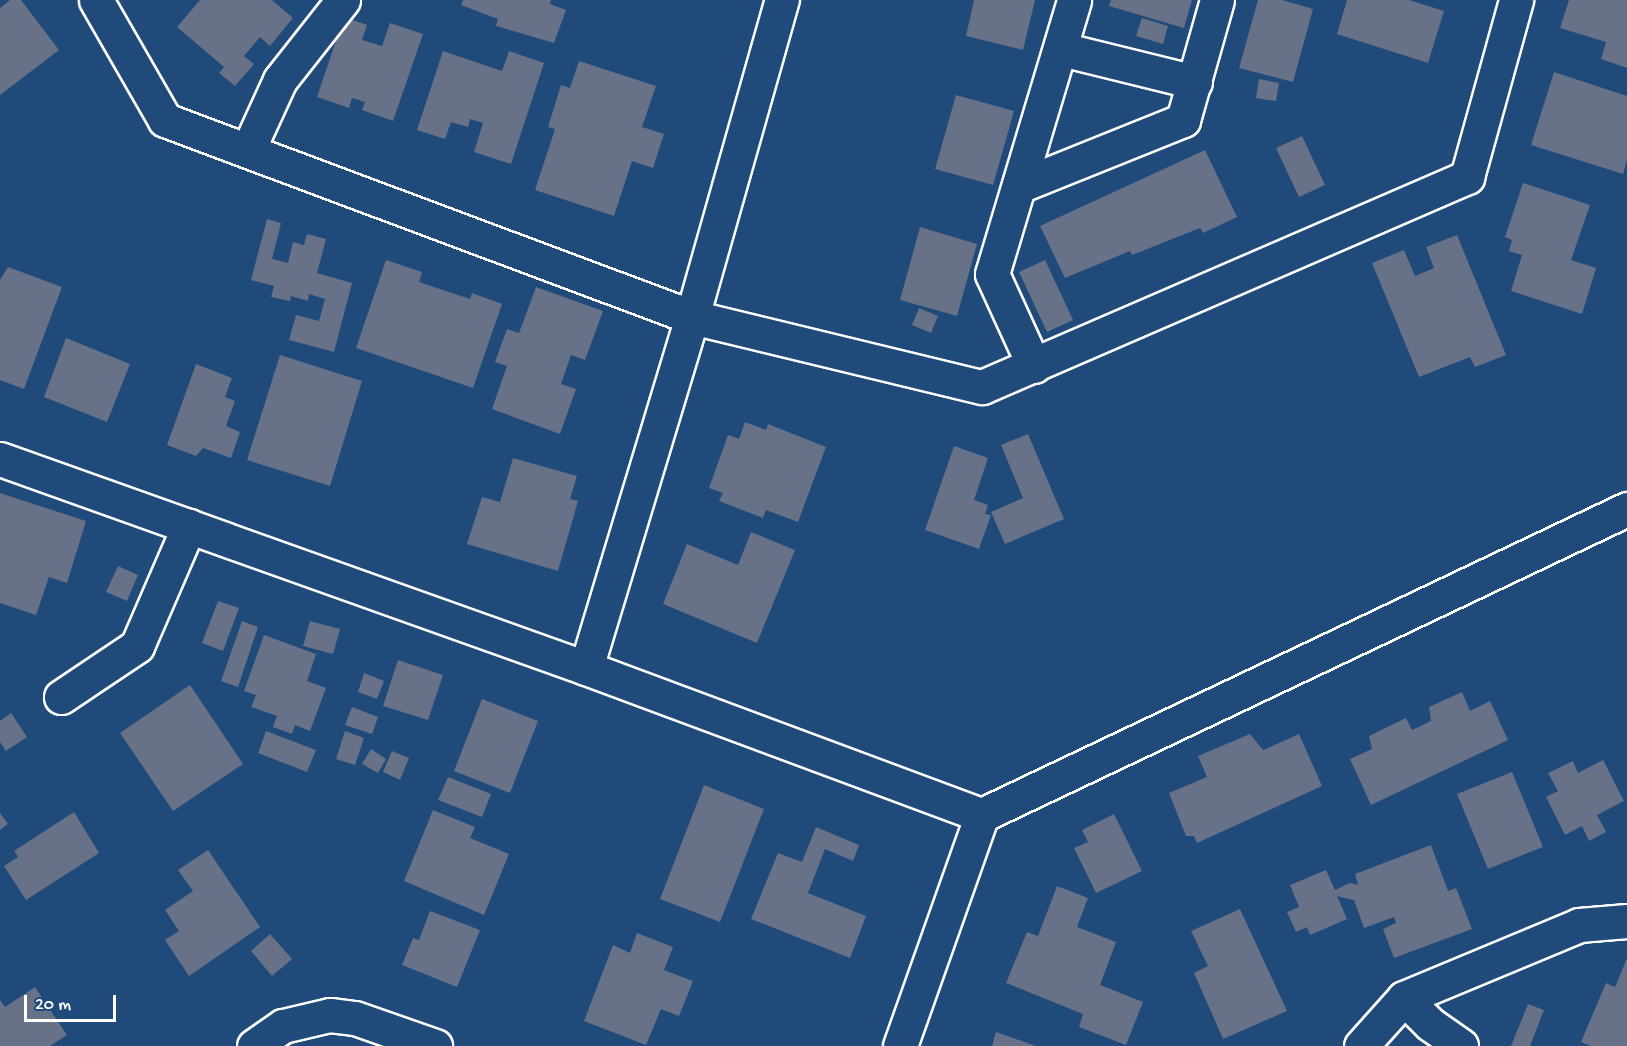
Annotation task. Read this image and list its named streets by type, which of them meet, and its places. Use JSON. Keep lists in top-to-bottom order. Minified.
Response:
{"scale_bar":"20 m"}
